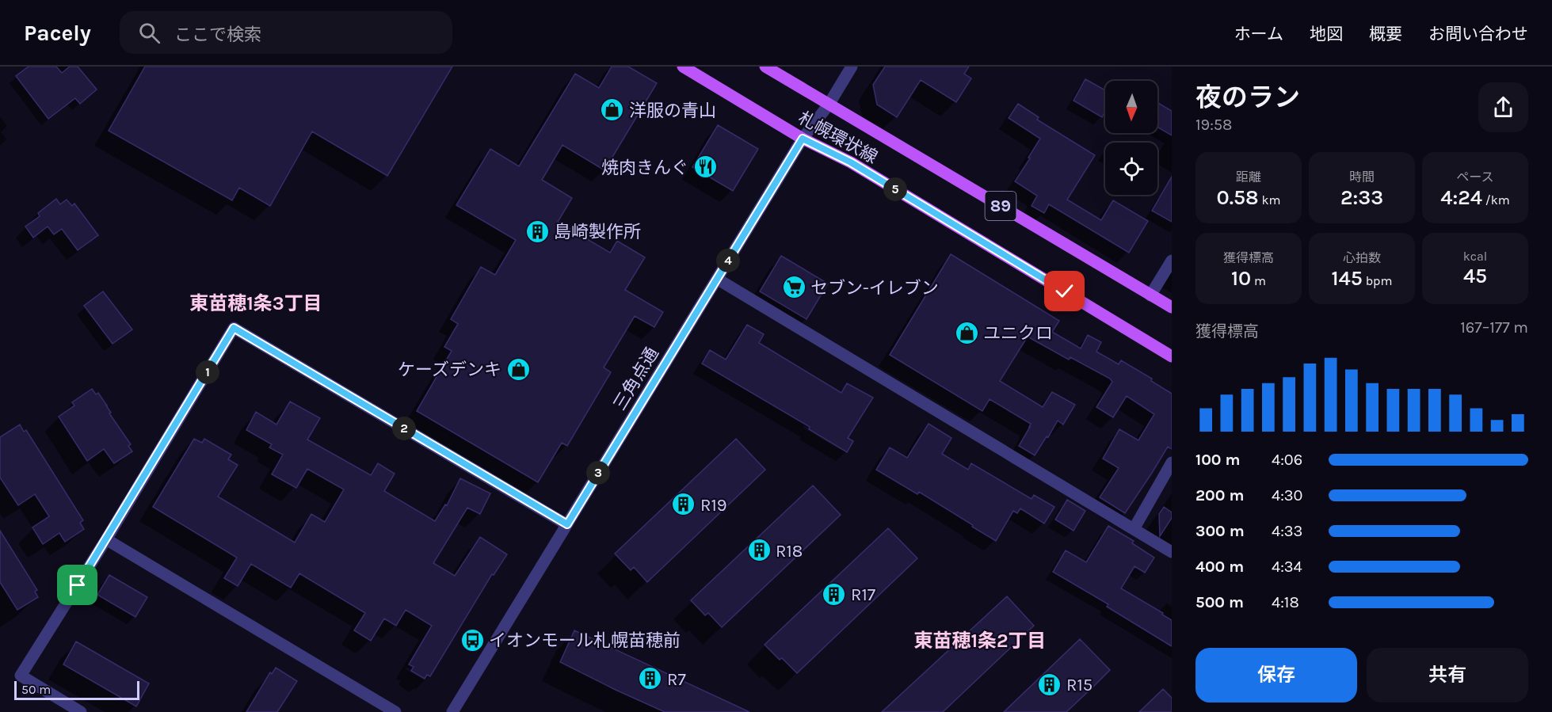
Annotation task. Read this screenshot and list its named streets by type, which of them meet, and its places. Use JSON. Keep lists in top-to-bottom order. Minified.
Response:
{"streets":{"main road":["札幌環状線","89"],"street":["三角点通"]},"crossings":[["札幌環状線","三角点通"]],"districts":["東苗穂1条3丁目","東苗穂1条2丁目"],"places":{"shop":["洋服の青山","ユニクロ","ケーズデンキ"],"restaurant":["焼肉きんぐ"],"building":["島崎製作所","R19","R18","R17","R7","R15"],"supermarket":["セブン-イレブン"],"bus stop":["イオンモール札幌苗穂前"]},"scale_bar":"50 m","north":"bottom","page":{"header":"Pacely","search":"ここで検索","nav":["ホーム","地図","概要","お問い合わせ"],"heading":["夜のラン","19:58"],"stats":[["距離","0.58 km"],["時間","2:33"],["ペース","4:24 /km"],["獲得標高","10 m"],["心拍数","145 bpm"],["kcal","45"]],"pins":["5","4","1","2","3"],"chart":["獲得標高","167–177 m"],"list":[{"name":"100 m","note":"4:06"},{"name":"200 m","note":"4:30"},{"name":"300 m","note":"4:33"},{"name":"400 m","note":"4:34"},{"name":"500 m","note":"4:18"}],"buttons":["保存","共有"],"scale":"50 m"}}
